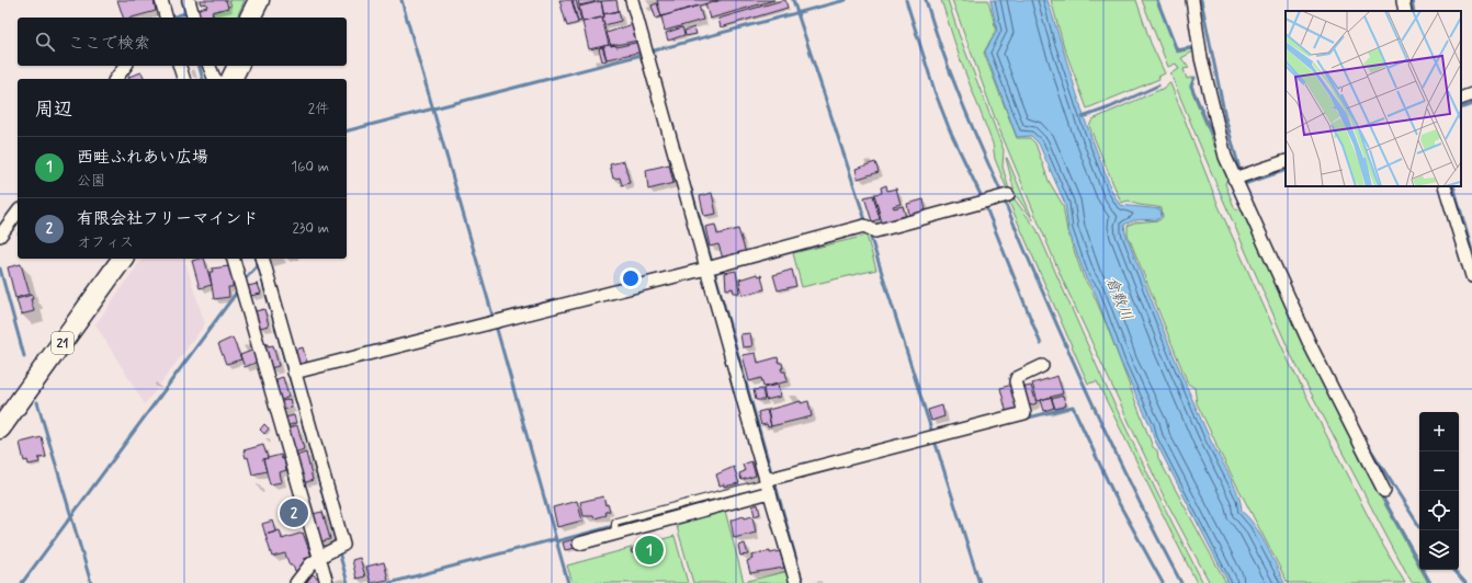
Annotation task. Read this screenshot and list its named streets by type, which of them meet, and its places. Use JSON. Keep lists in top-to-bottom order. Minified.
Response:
{"streets":{"main road":["21"]},"water":["倉敷川"],"page":{"search":"ここで検索","heading":["周辺","2件"],"list":[{"mark":"1","name":"西畦ふれあい広場","note":"公園","value":"160 m"},{"mark":"2","name":"有限会社フリーマインド","note":"オフィス","value":"230 m"}],"map_buttons":["+","−"],"pins":["2","1"]}}
